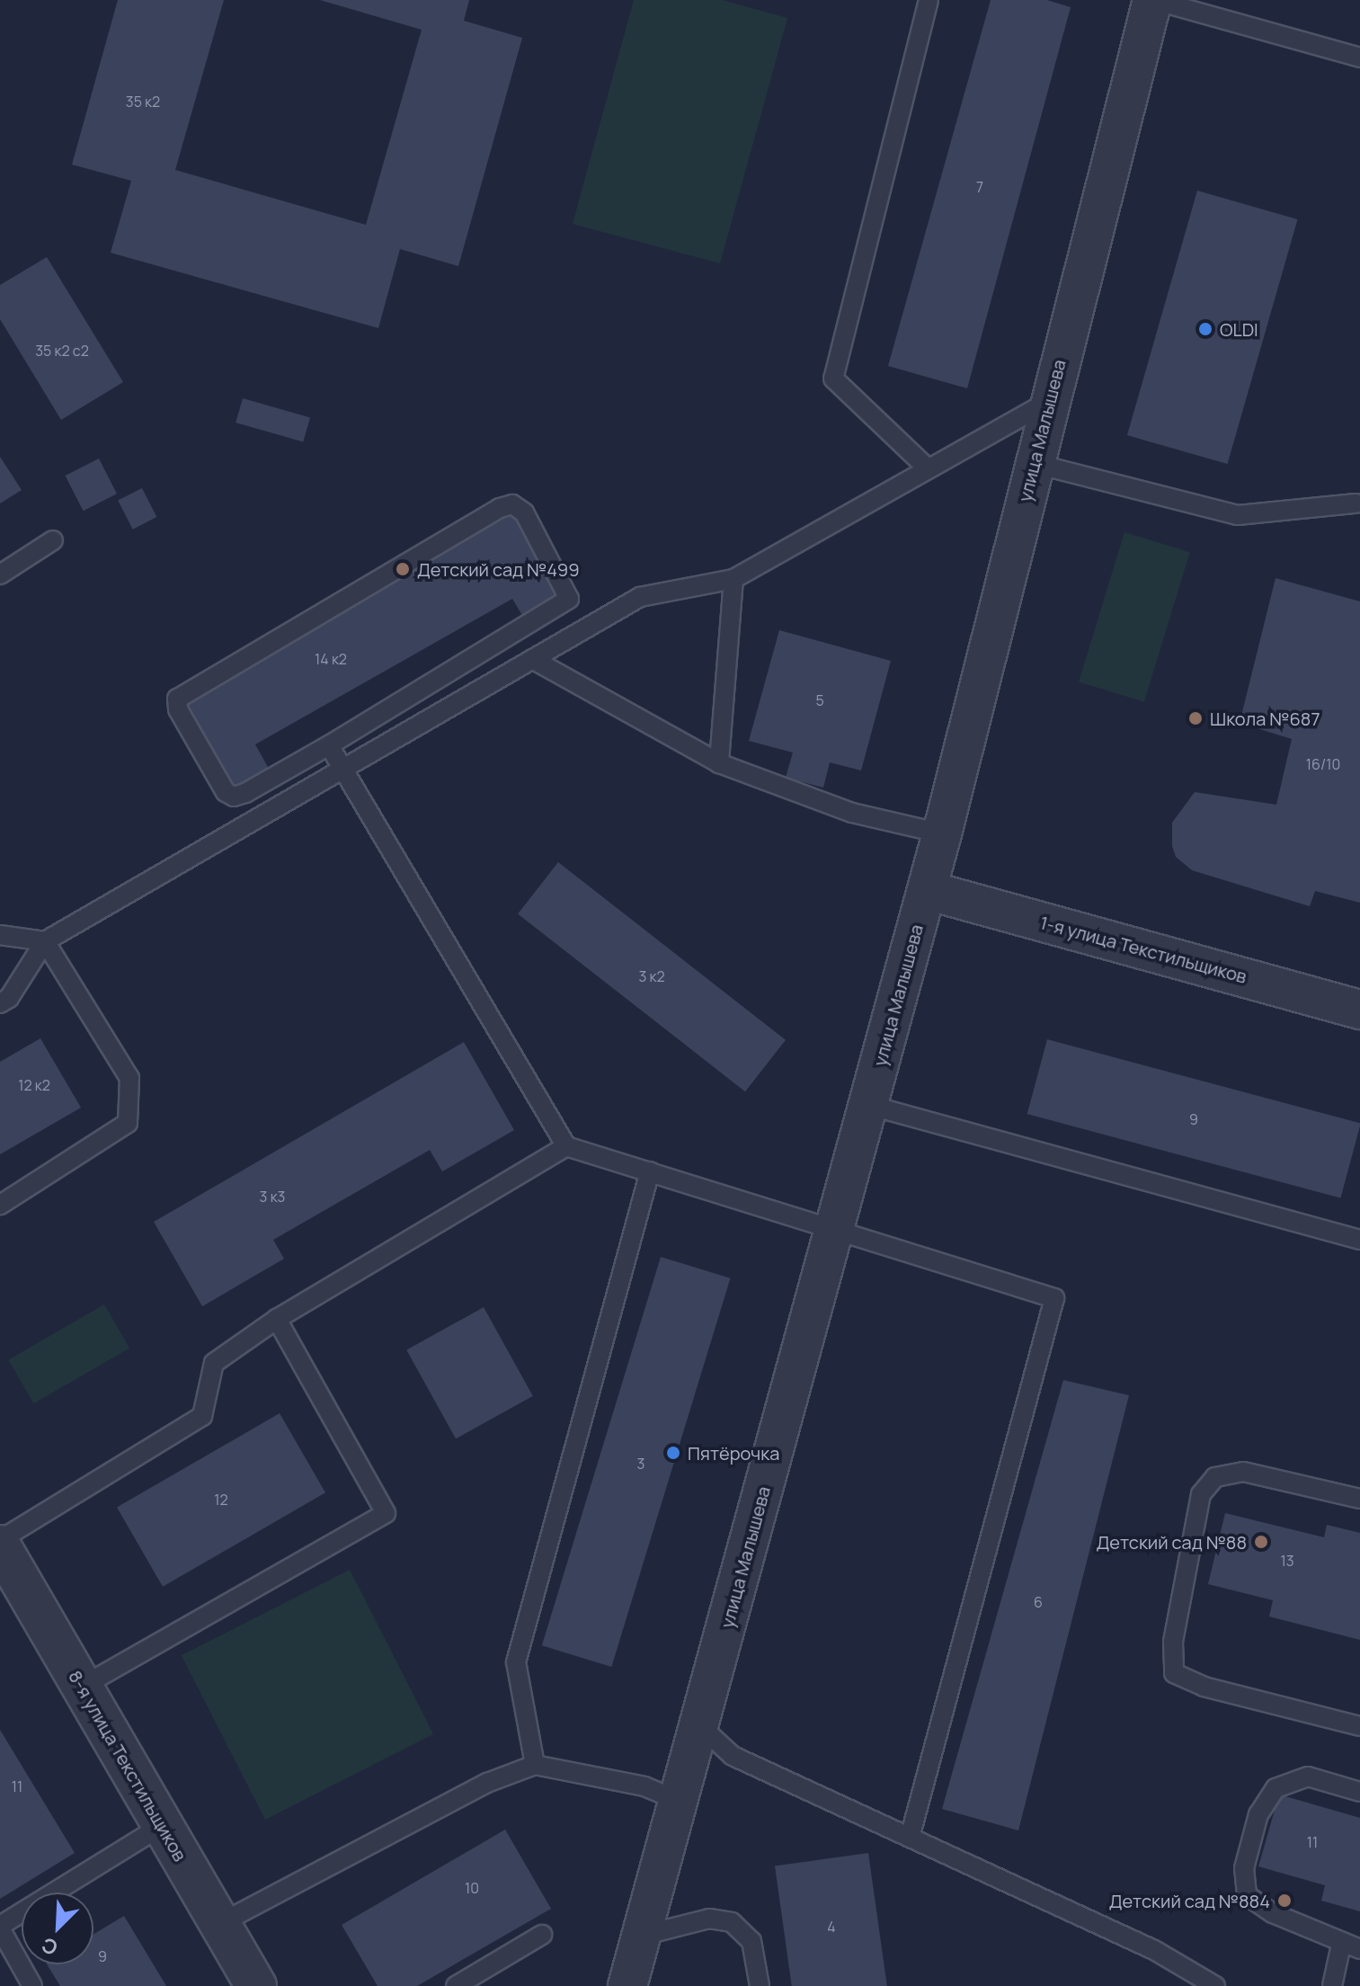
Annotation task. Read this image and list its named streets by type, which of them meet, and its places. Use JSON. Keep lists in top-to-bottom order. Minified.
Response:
{"streets":{"street":["улица Малышева","1-я улица Текстильщиков","8-я улица Текстильщиков"]},"crossings":[["улица Малышева","1-я улица Текстильщиков"]],"places":["OLDI","Детский сад №499","Школа №687","Пятёрочка","Детский сад №88","Детский сад №884"],"house_numbers":["35 к2","7","35 к2 с2","14 к2","5","16/10","3 к2","12 к2","9","3 к3","3","12","13","6","11","11","10","4","9"],"north":"bottom left"}
